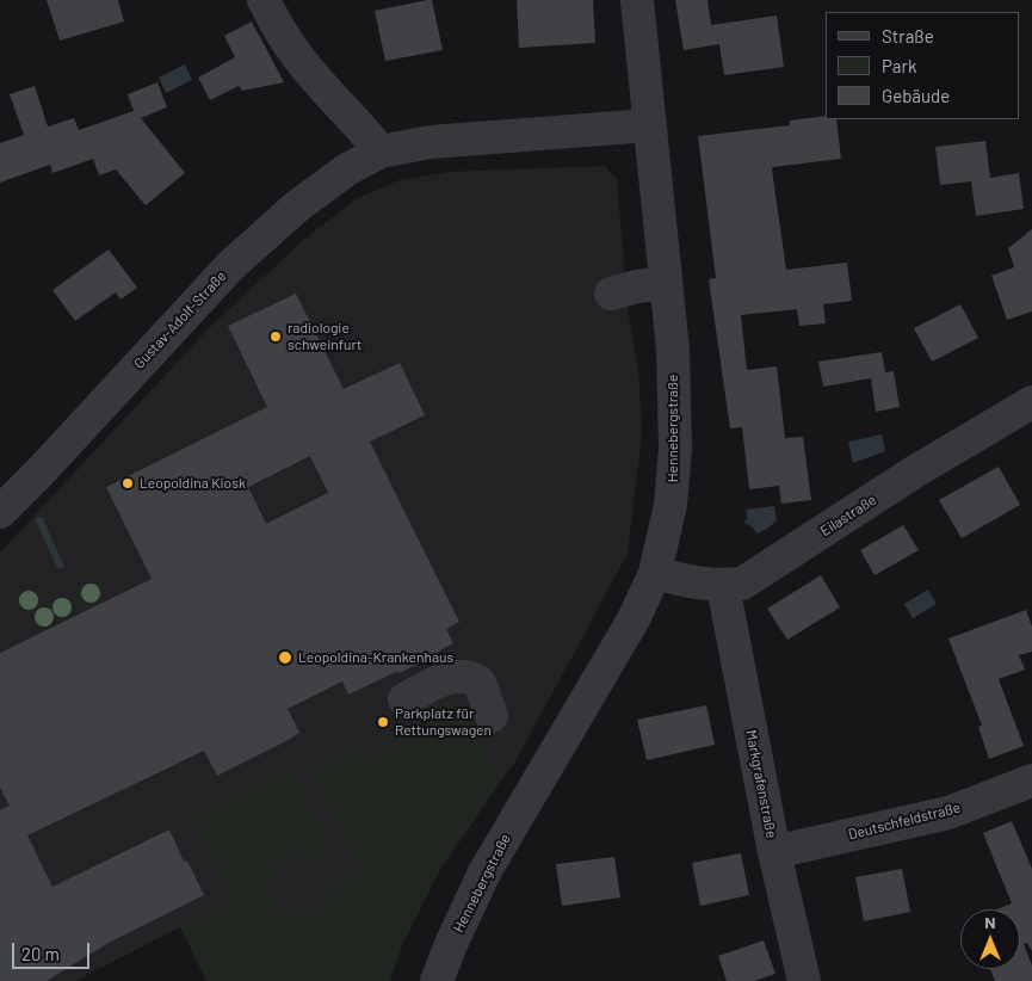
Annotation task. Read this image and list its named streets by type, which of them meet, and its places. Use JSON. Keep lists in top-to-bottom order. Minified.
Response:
{"streets":{"street":["Gustav-Adolf-Straße","Hennebergstraße","Eilastraße","Markgrafenstraße","Deutschfeldstraße"]},"crossings":[["Gustav-Adolf-Straße","Hennebergstraße"],["Hennebergstraße","Eilastraße"],["Eilastraße","Markgrafenstraße"],["Markgrafenstraße","Deutschfeldstraße"]],"places":["radiologie schweinfurt","Leopoldina Kiosk","Leopoldina-Krankenhaus","Parkplatz für Rettungswagen"],"legend":["Straße","Park","Gebäude"],"scale_bar":"20 m","north":"top"}
